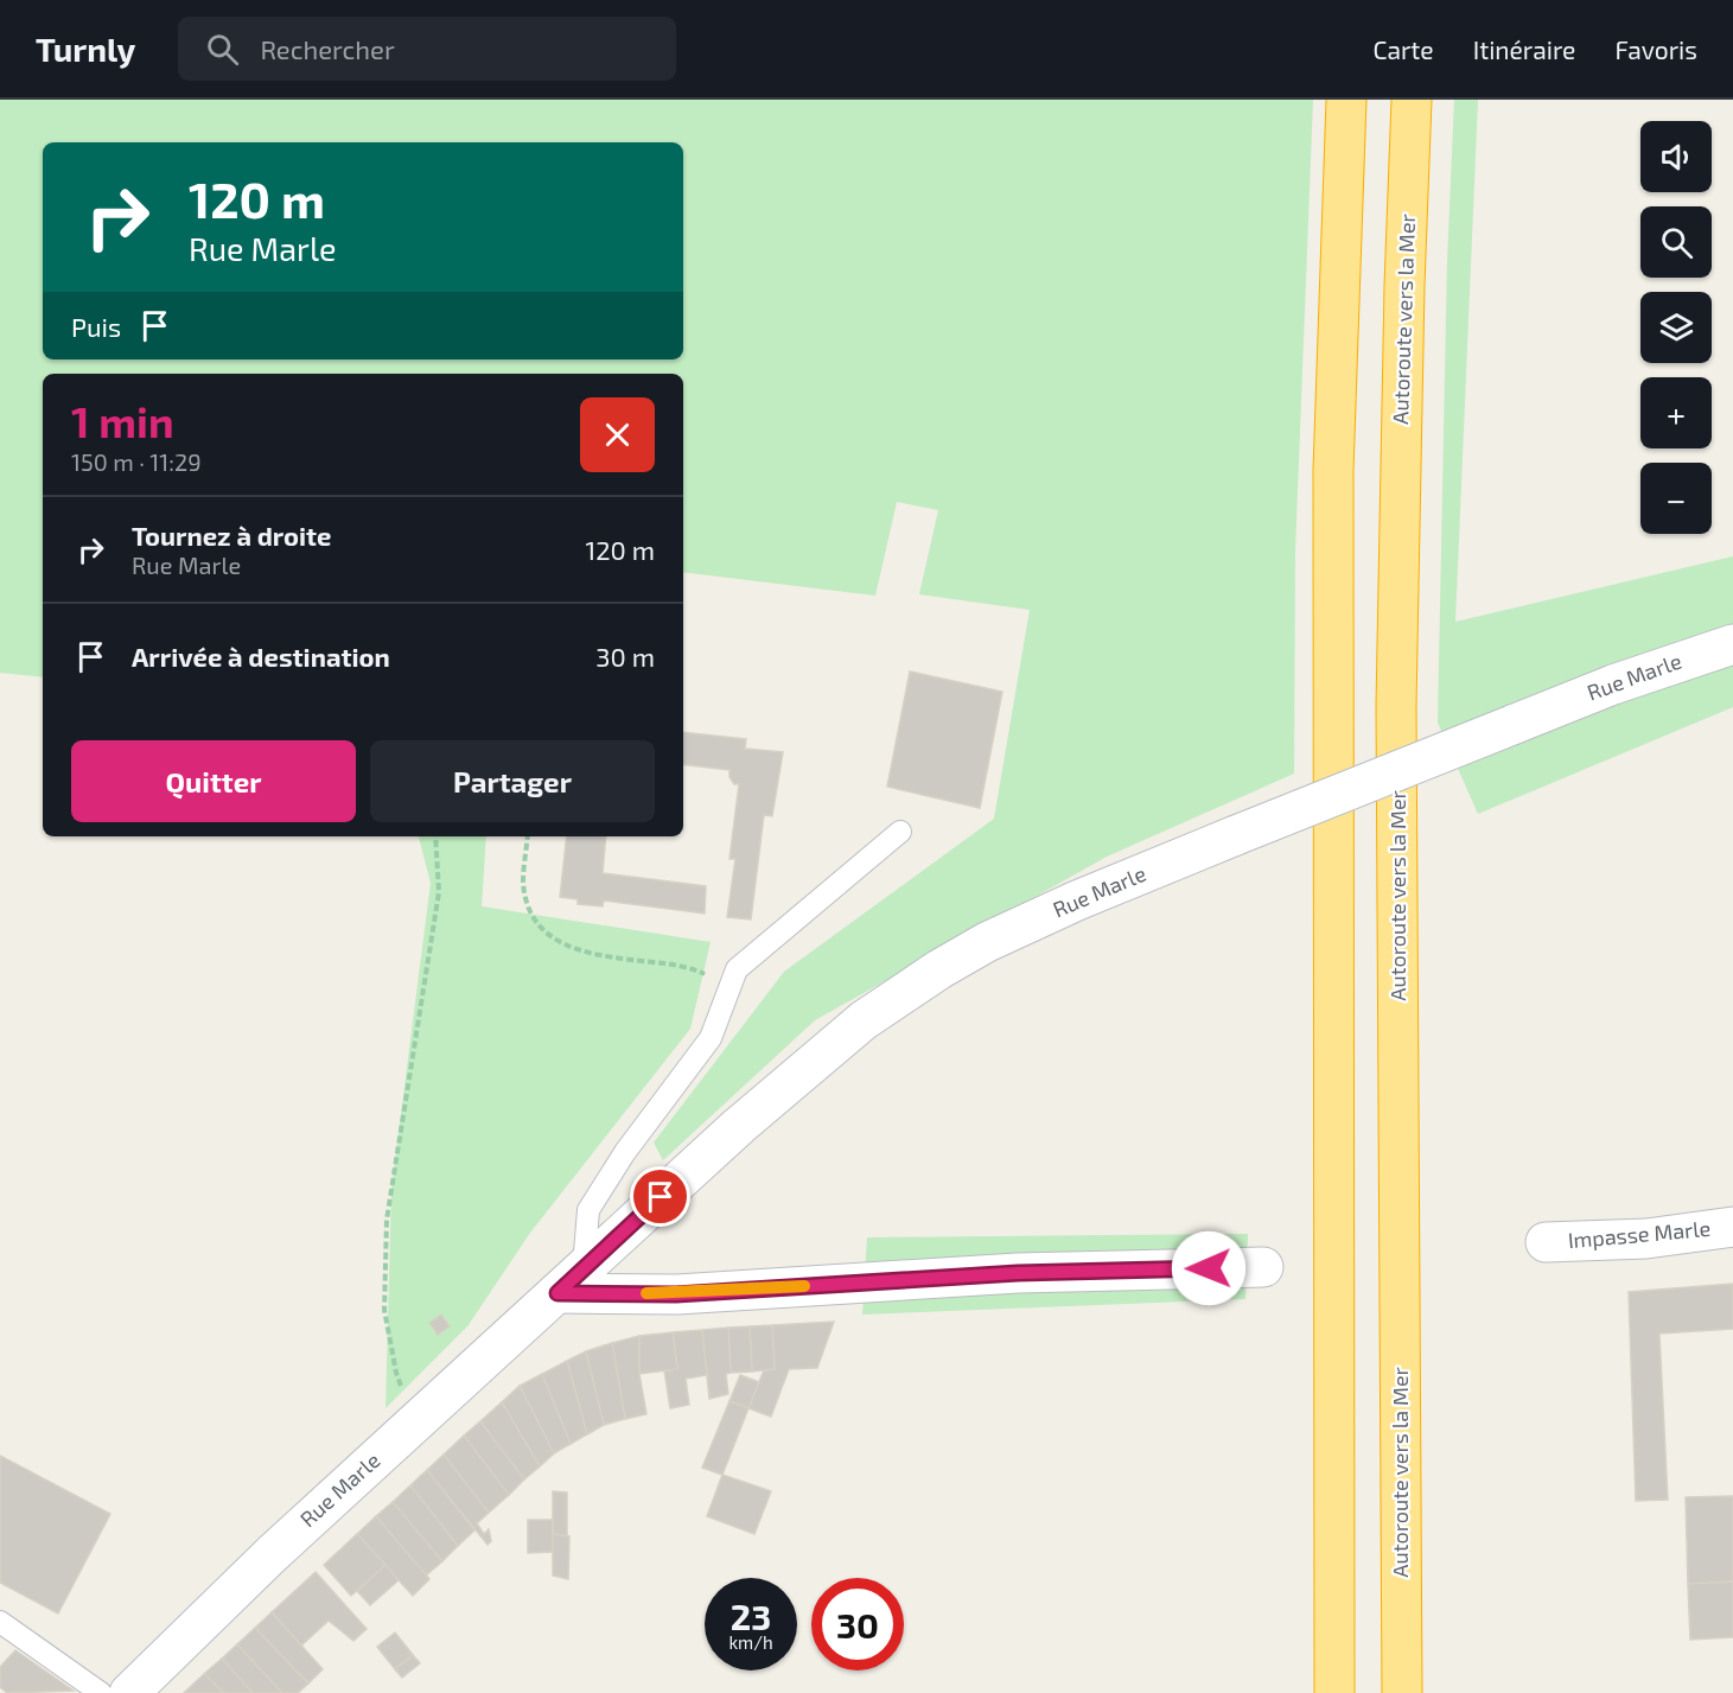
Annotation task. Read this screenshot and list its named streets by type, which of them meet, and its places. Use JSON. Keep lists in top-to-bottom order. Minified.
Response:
{"streets":{"highway":["Autoroute vers la Mer"],"main road":["Rue Marle","Impasse Marle"]},"page":{"header":"Turnly","search":"Rechercher","nav":["Carte","Itinéraire","Favoris"],"map_buttons":["+","−"],"turn":["120 m","Rue Marle"],"then":"Puis","heading":["1 min","150 m · 11:29"],"list":[{"name":"Tournez à droite","note":"Rue Marle","value":"120 m"},{"name":"Arrivée à destination","value":"30 m"}],"buttons":["Quitter","Partager"],"speed":"23 km/h","limit":"30"}}
